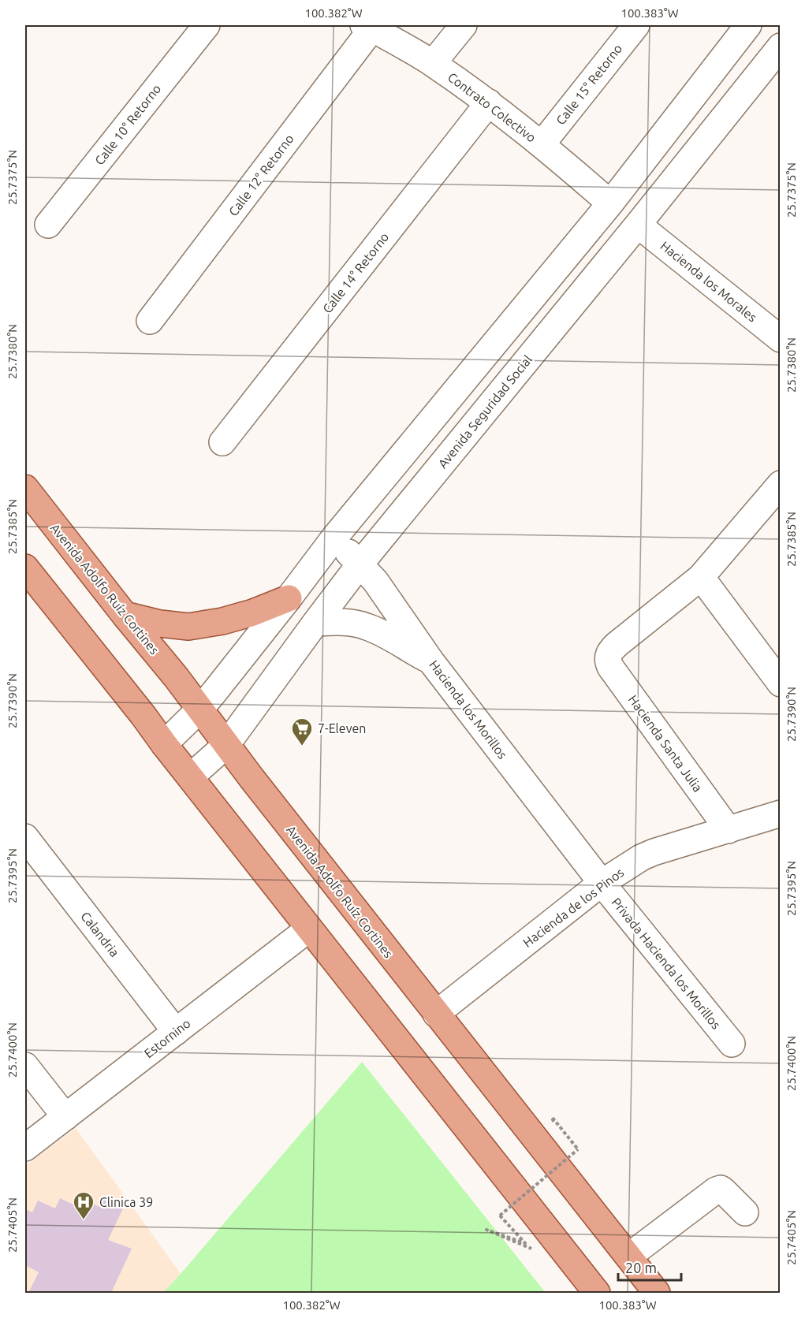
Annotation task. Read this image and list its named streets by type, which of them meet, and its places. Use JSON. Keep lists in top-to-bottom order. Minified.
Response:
{"streets":{"main road":["Avenida Adolfo Ruíz Cortines"],"street":["Calle 15° Retorno","Contrato Colectivo","Calle 10° Retorno","Calle 12° Retorno","Calle 14° Retorno","Hacienda los Morales","Avenida Seguridad Social","Hacienda los Morillos","Hacienda Santa Julia","Hacienda de los Pinos","Calandria","Privada Hacienda los Morillos","Estornino"]},"crossings":[["Calle 15° Retorno","Contrato Colectivo"],["Contrato Colectivo","Calle 12° Retorno"],["Contrato Colectivo","Calle 14° Retorno"],["Hacienda los Morales","Avenida Seguridad Social"],["Avenida Seguridad Social","Avenida Adolfo Ruíz Cortines"],["Avenida Seguridad Social","Hacienda los Morillos"],["Avenida Adolfo Ruíz Cortines","Hacienda de los Pinos"],["Hacienda los Morillos","Hacienda de los Pinos"],["Hacienda los Morillos","Privada Hacienda los Morillos"],["Hacienda Santa Julia","Hacienda de los Pinos"],["Hacienda de los Pinos","Privada Hacienda los Morillos"],["Calandria","Estornino"]],"places":{"supermarket":["7-Eleven"],"hospital":["Clinica 39"]},"scale_bar":"20 m","coordinates":["100.382°W","100.383°W","25.7375°N","25.7380°N","25.7385°N","25.7390°N","25.7395°N","25.7400°N","25.7405°N"]}
